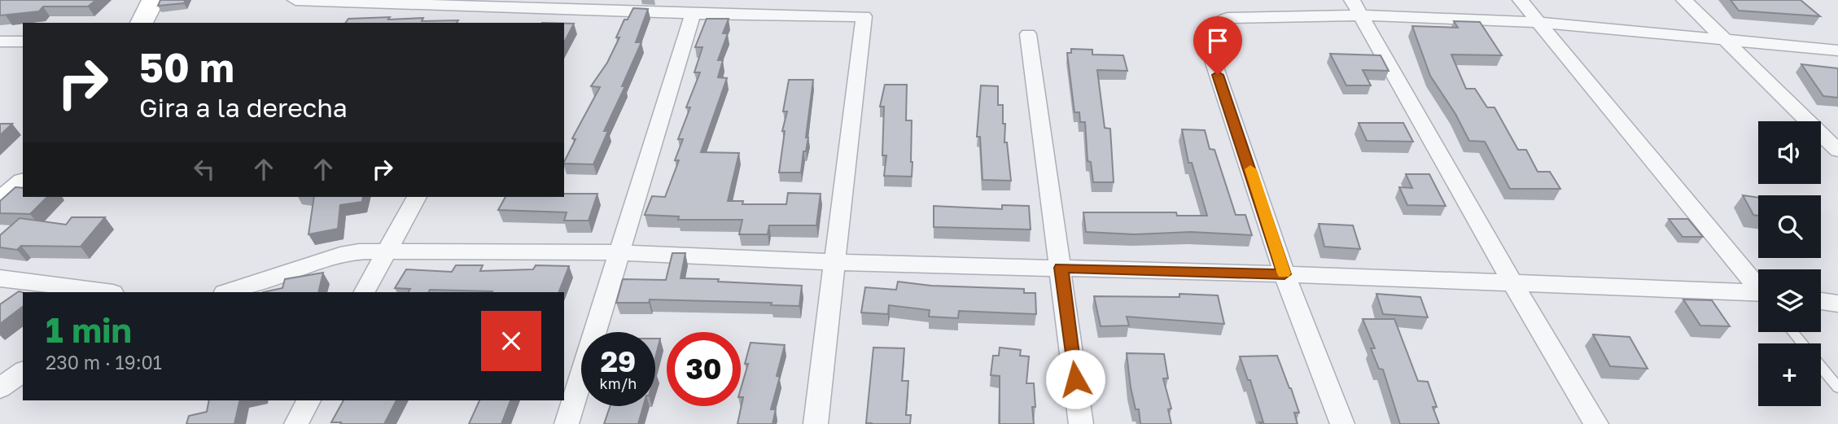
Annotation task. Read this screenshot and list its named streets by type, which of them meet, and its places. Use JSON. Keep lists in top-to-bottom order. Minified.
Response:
{"page":{"turn":["50 m","Gira a la derecha"],"map_buttons":"+","heading":["1 min","230 m · 19:01"],"speed":"29 km/h","limit":"30"}}
